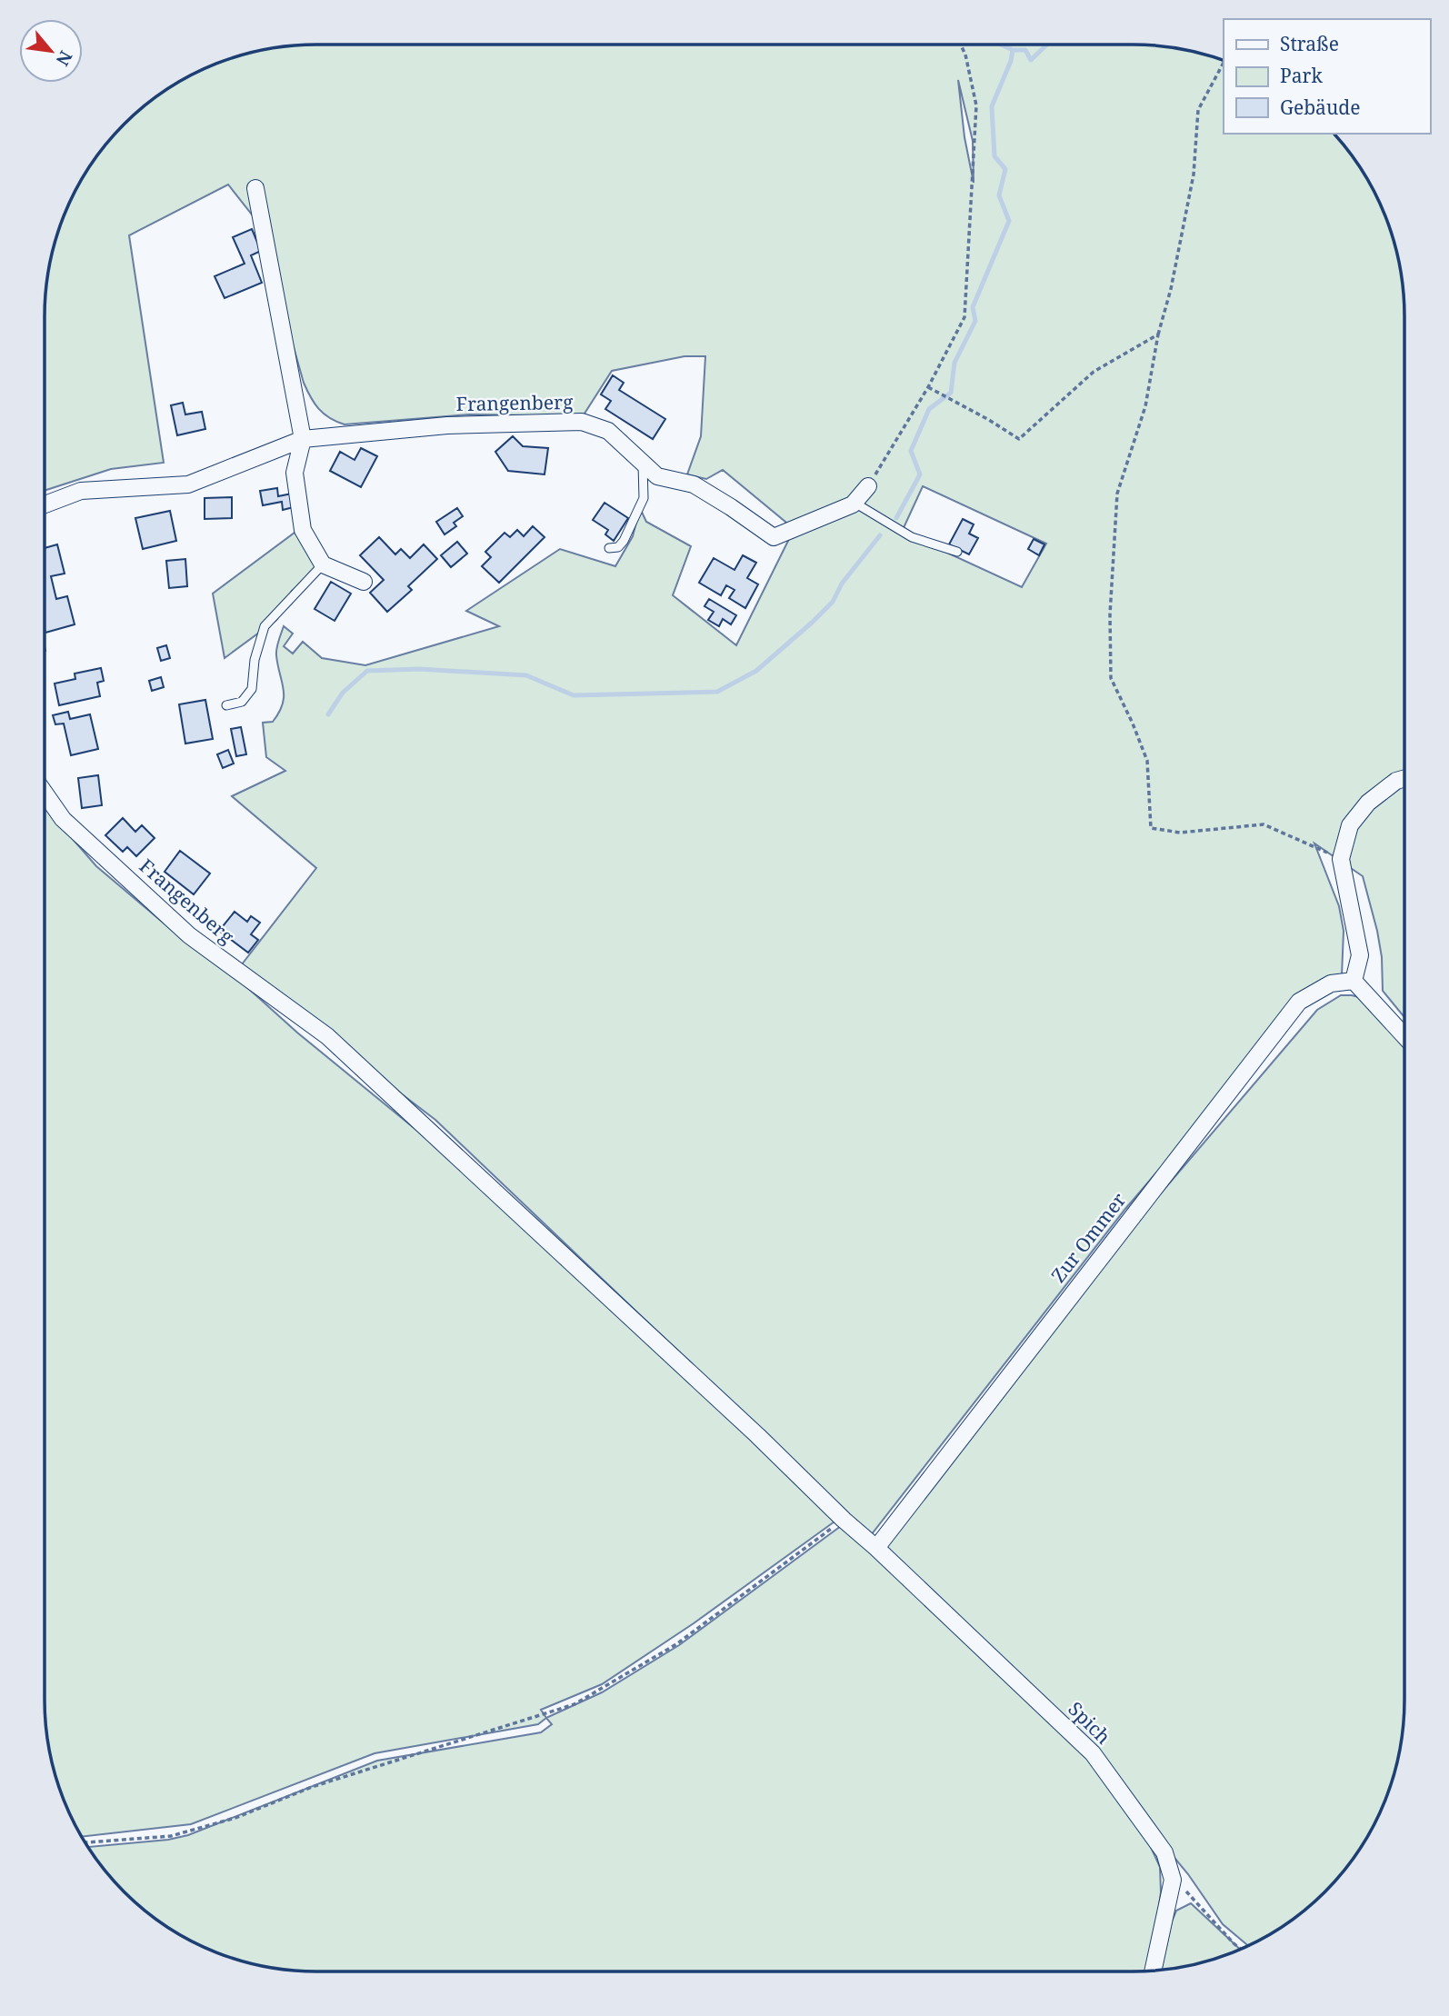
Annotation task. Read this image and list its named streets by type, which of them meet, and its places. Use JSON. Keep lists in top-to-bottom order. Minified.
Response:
{"streets":{"street":["Frangenberg","Zur Ommer","Spich"]},"crossings":[["Frangenberg","Spich"],["Zur Ommer","Spich"]],"legend":["Straße","Park","Gebäude"],"north":"bottom right"}
